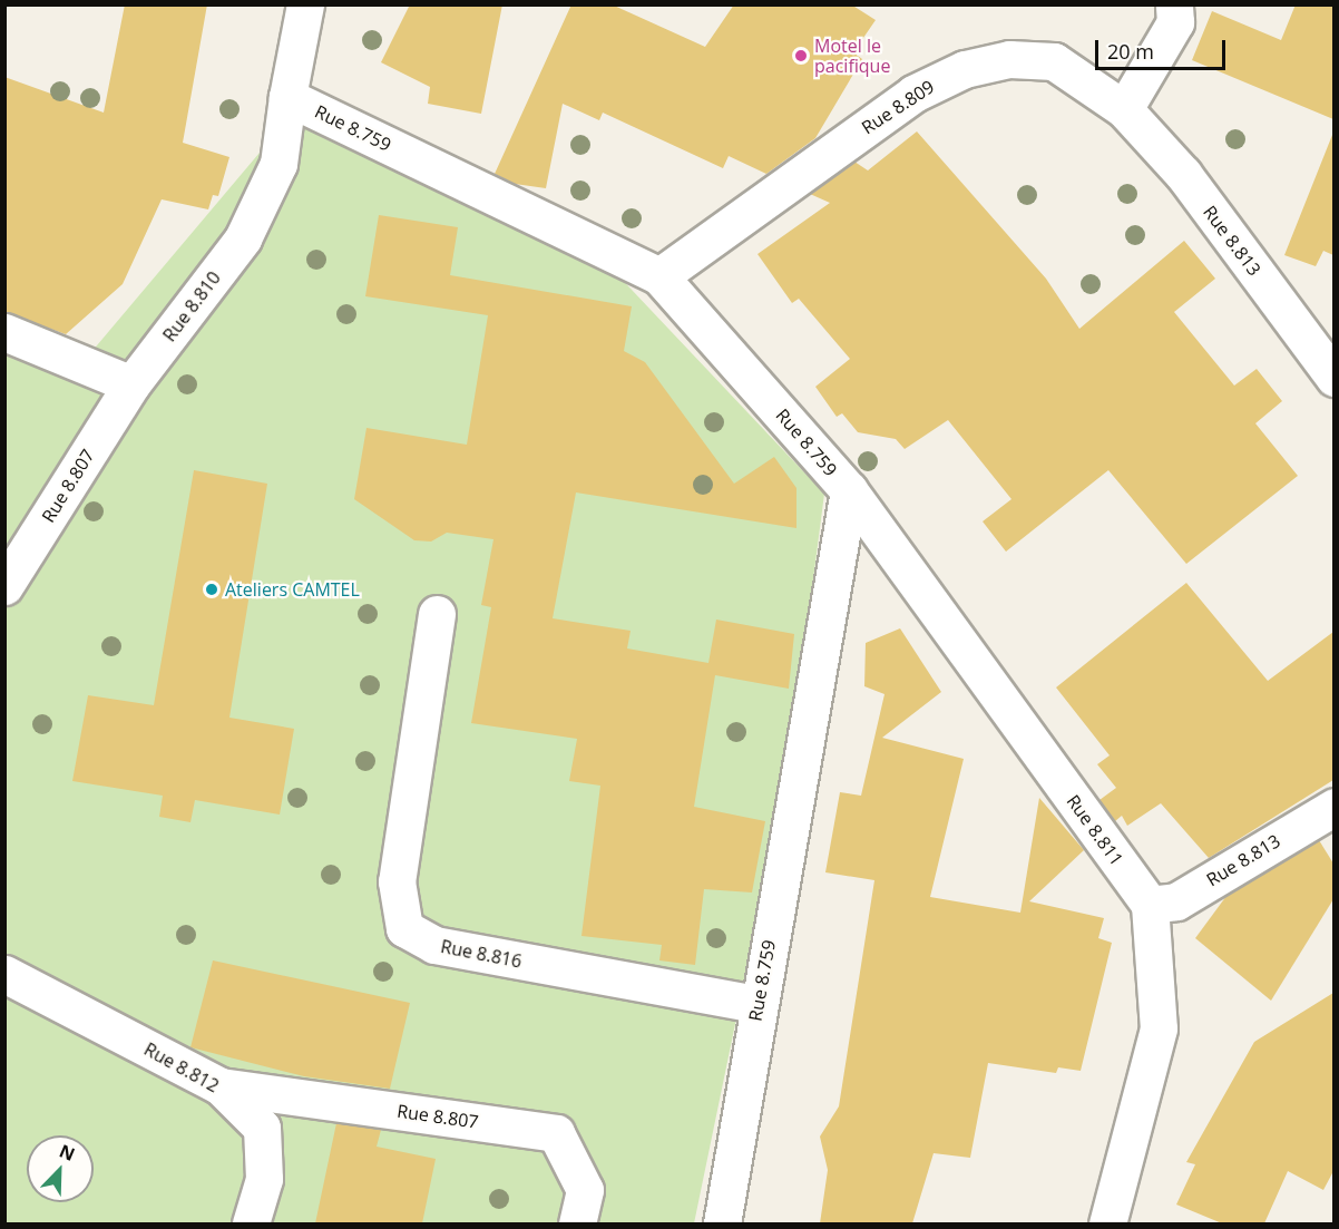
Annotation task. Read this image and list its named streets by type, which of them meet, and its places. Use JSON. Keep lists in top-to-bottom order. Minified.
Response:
{"streets":{"street":["Rue 8.809","Rue 8.759","Rue 8.813","Rue 8.810","Rue 8.807","Rue 8.811","Rue 8.816","Rue 8.812"]},"crossings":[["Rue 8.809","Rue 8.759"],["Rue 8.809","Rue 8.813"],["Rue 8.759","Rue 8.810"],["Rue 8.759","Rue 8.811"],["Rue 8.759","Rue 8.816"],["Rue 8.813","Rue 8.811"],["Rue 8.810","Rue 8.807"],["Rue 8.807","Rue 8.812"]],"places":["Motel le pacifique","Ateliers CAMTEL"],"scale_bar":"20 m","north":"top right"}
